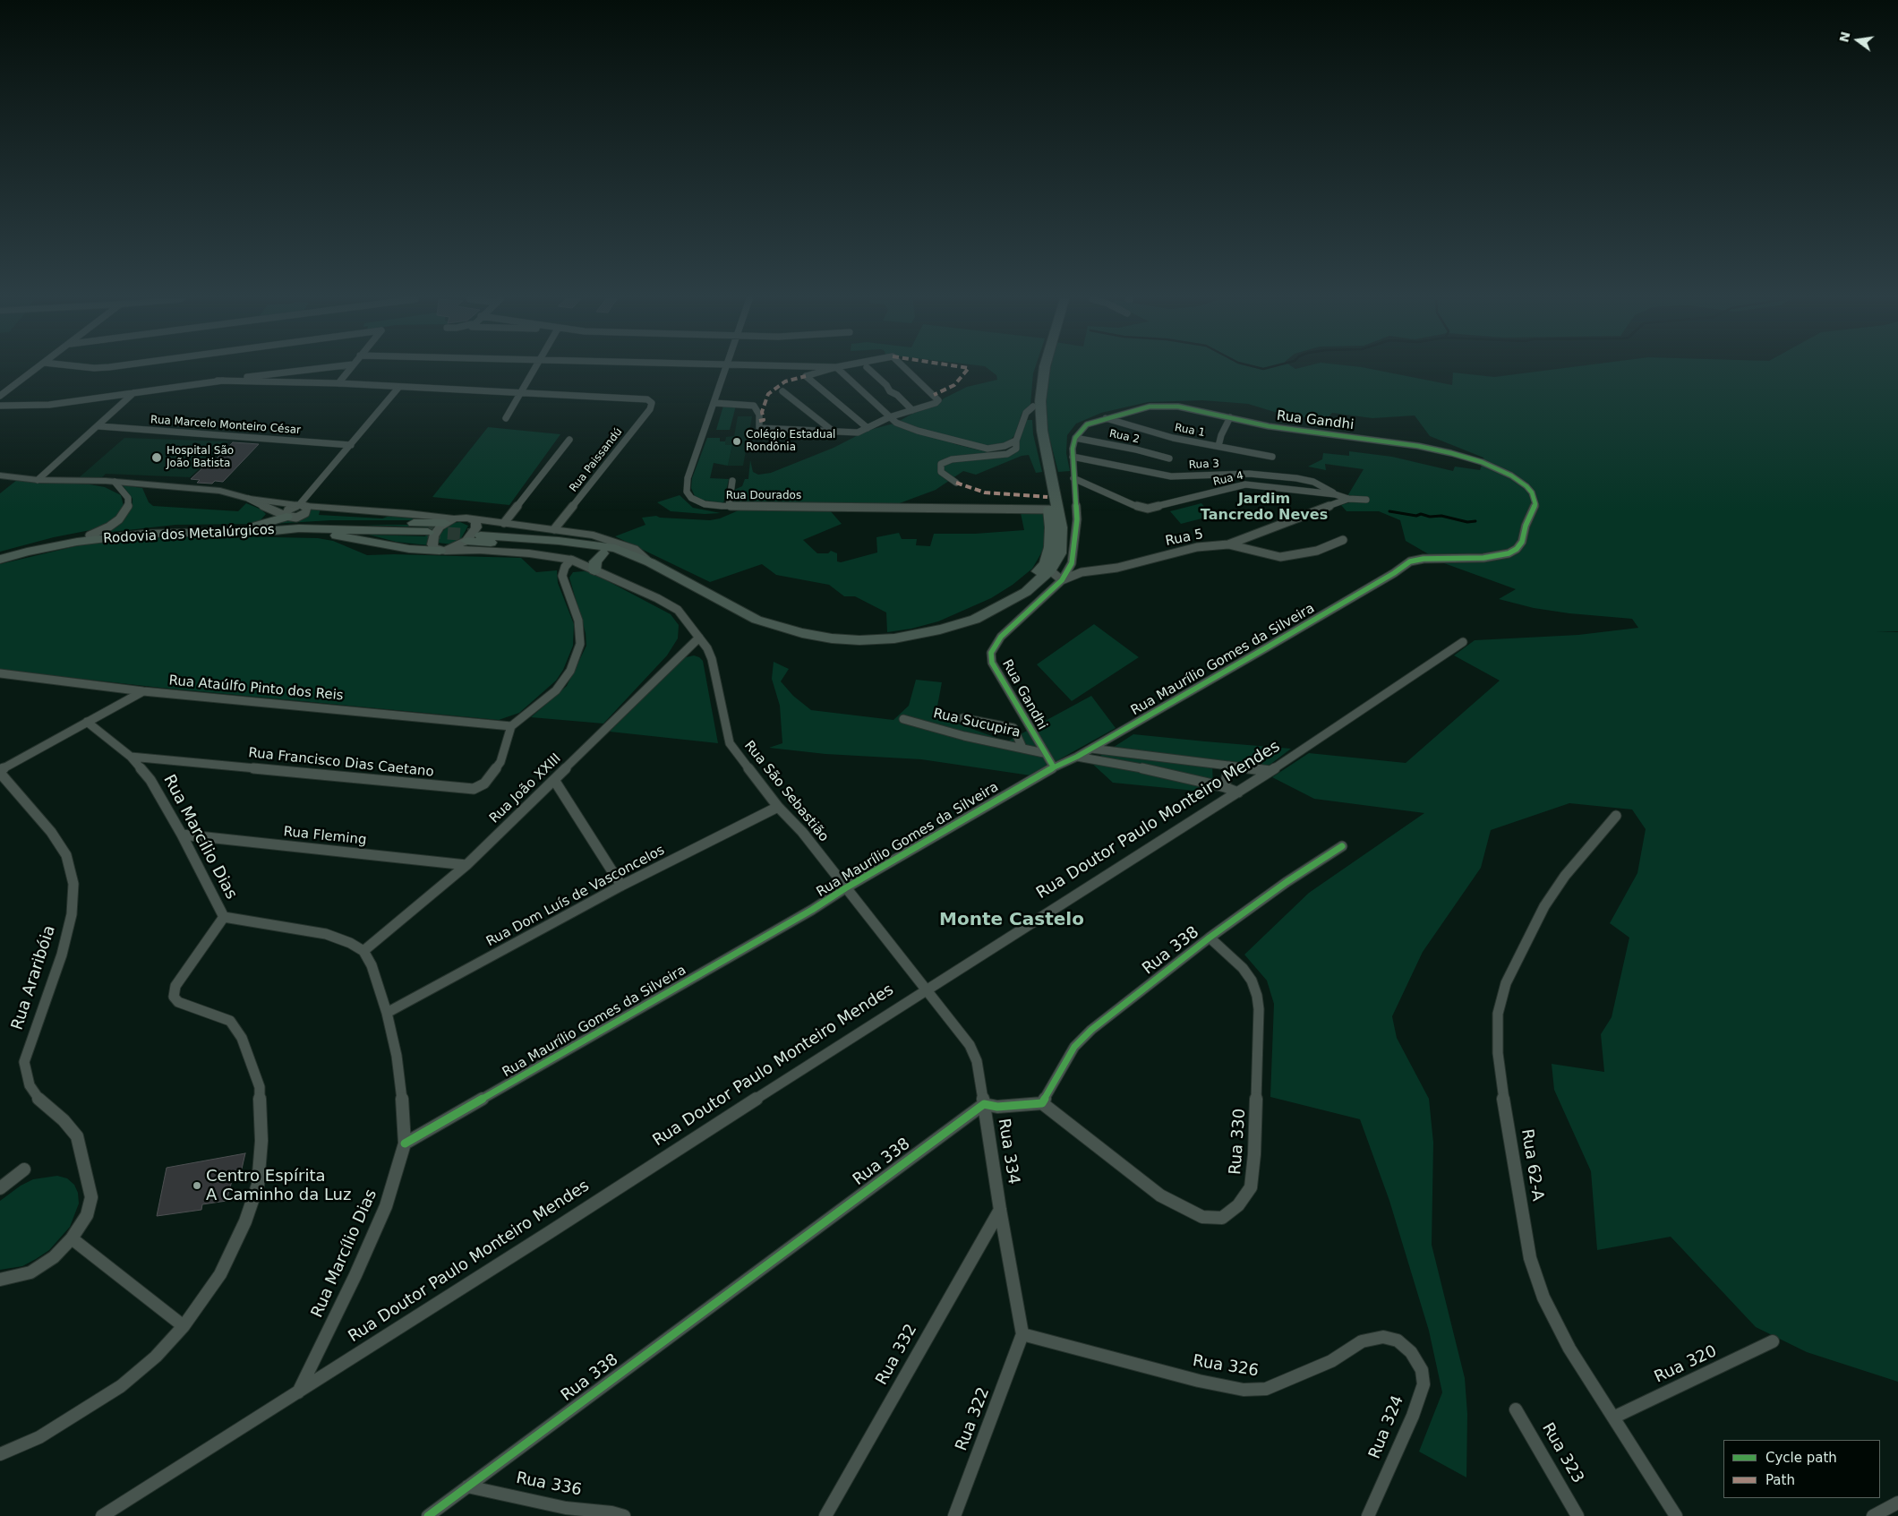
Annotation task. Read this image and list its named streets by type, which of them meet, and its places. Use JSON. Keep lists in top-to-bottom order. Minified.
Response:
{"streets":{"main road":["Rodovia dos Metalúrgicos"],"street":["Rua Gandhi","Rua Marcelo Monteiro César","Rua 1","Rua 2","Rua Paissandú","Rua 3","Rua 4","Rua Dourados","Rua 5","Rua Maurílio Gomes da Silveira","Rua Ataúlfo Pinto dos Reis","Rua Sucupira","Rua Francisco Dias Caetano","Rua João XXIII","Rua São Sebastião","Rua Doutor Paulo Monteiro Mendes","Rua Fleming","Rua Marcílio Dias","Rua Dom Luís de Vasconcelos","Rua 338","Rua Araribóia","Rua 330","Rua 334","Rua 62-A","Rua 332","Rua 320","Rua 326","Rua 322","Rua 324","Rua 323","Rua 336"]},"crossings":[["Rua Gandhi","Rua 1"],["Rua Gandhi","Rua 2"],["Rua Gandhi","Rua 3"],["Rua Gandhi","Rua 4"],["Rua Gandhi","Rua 5"],["Rua Gandhi","Rua Maurílio Gomes da Silveira"],["Rua Gandhi","Rua Sucupira"],["Rua 3","Rua 4"],["Rua 4","Rua 5"],["Rua Maurílio Gomes da Silveira","Rua São Sebastião"],["Rua Maurílio Gomes da Silveira","Rua Marcílio Dias"],["Rua Ataúlfo Pinto dos Reis","Rua Francisco Dias Caetano"],["Rua Francisco Dias Caetano","Rua Marcílio Dias"],["Rua João XXIII","Rua São Sebastião"],["Rua João XXIII","Rua Fleming"],["Rua João XXIII","Rua Marcílio Dias"],["Rua São Sebastião","Rua Doutor Paulo Monteiro Mendes"],["Rua São Sebastião","Rua Dom Luís de Vasconcelos"],["Rua São Sebastião","Rua 334"],["Rua Doutor Paulo Monteiro Mendes","Rua Marcílio Dias"],["Rua Doutor Paulo Monteiro Mendes","Rua 334"],["Rua Fleming","Rua Marcílio Dias"],["Rua Marcílio Dias","Rua Dom Luís de Vasconcelos"],["Rua 338","Rua 330"],["Rua 338","Rua 334"],["Rua 338","Rua 336"],["Rua 334","Rua 332"],["Rua 334","Rua 326"],["Rua 334","Rua 322"],["Rua 62-A","Rua 320"],["Rua 326","Rua 322"],["Rua 326","Rua 324"]],"districts":["Jardim Tancredo Neves","Monte Castelo"],"places":["Colégio Estadual Rondônia","Hospital São João Batista","Centro Espírita A Caminho da Luz"],"legend":["Cycle path","Path"],"north":"left"}
